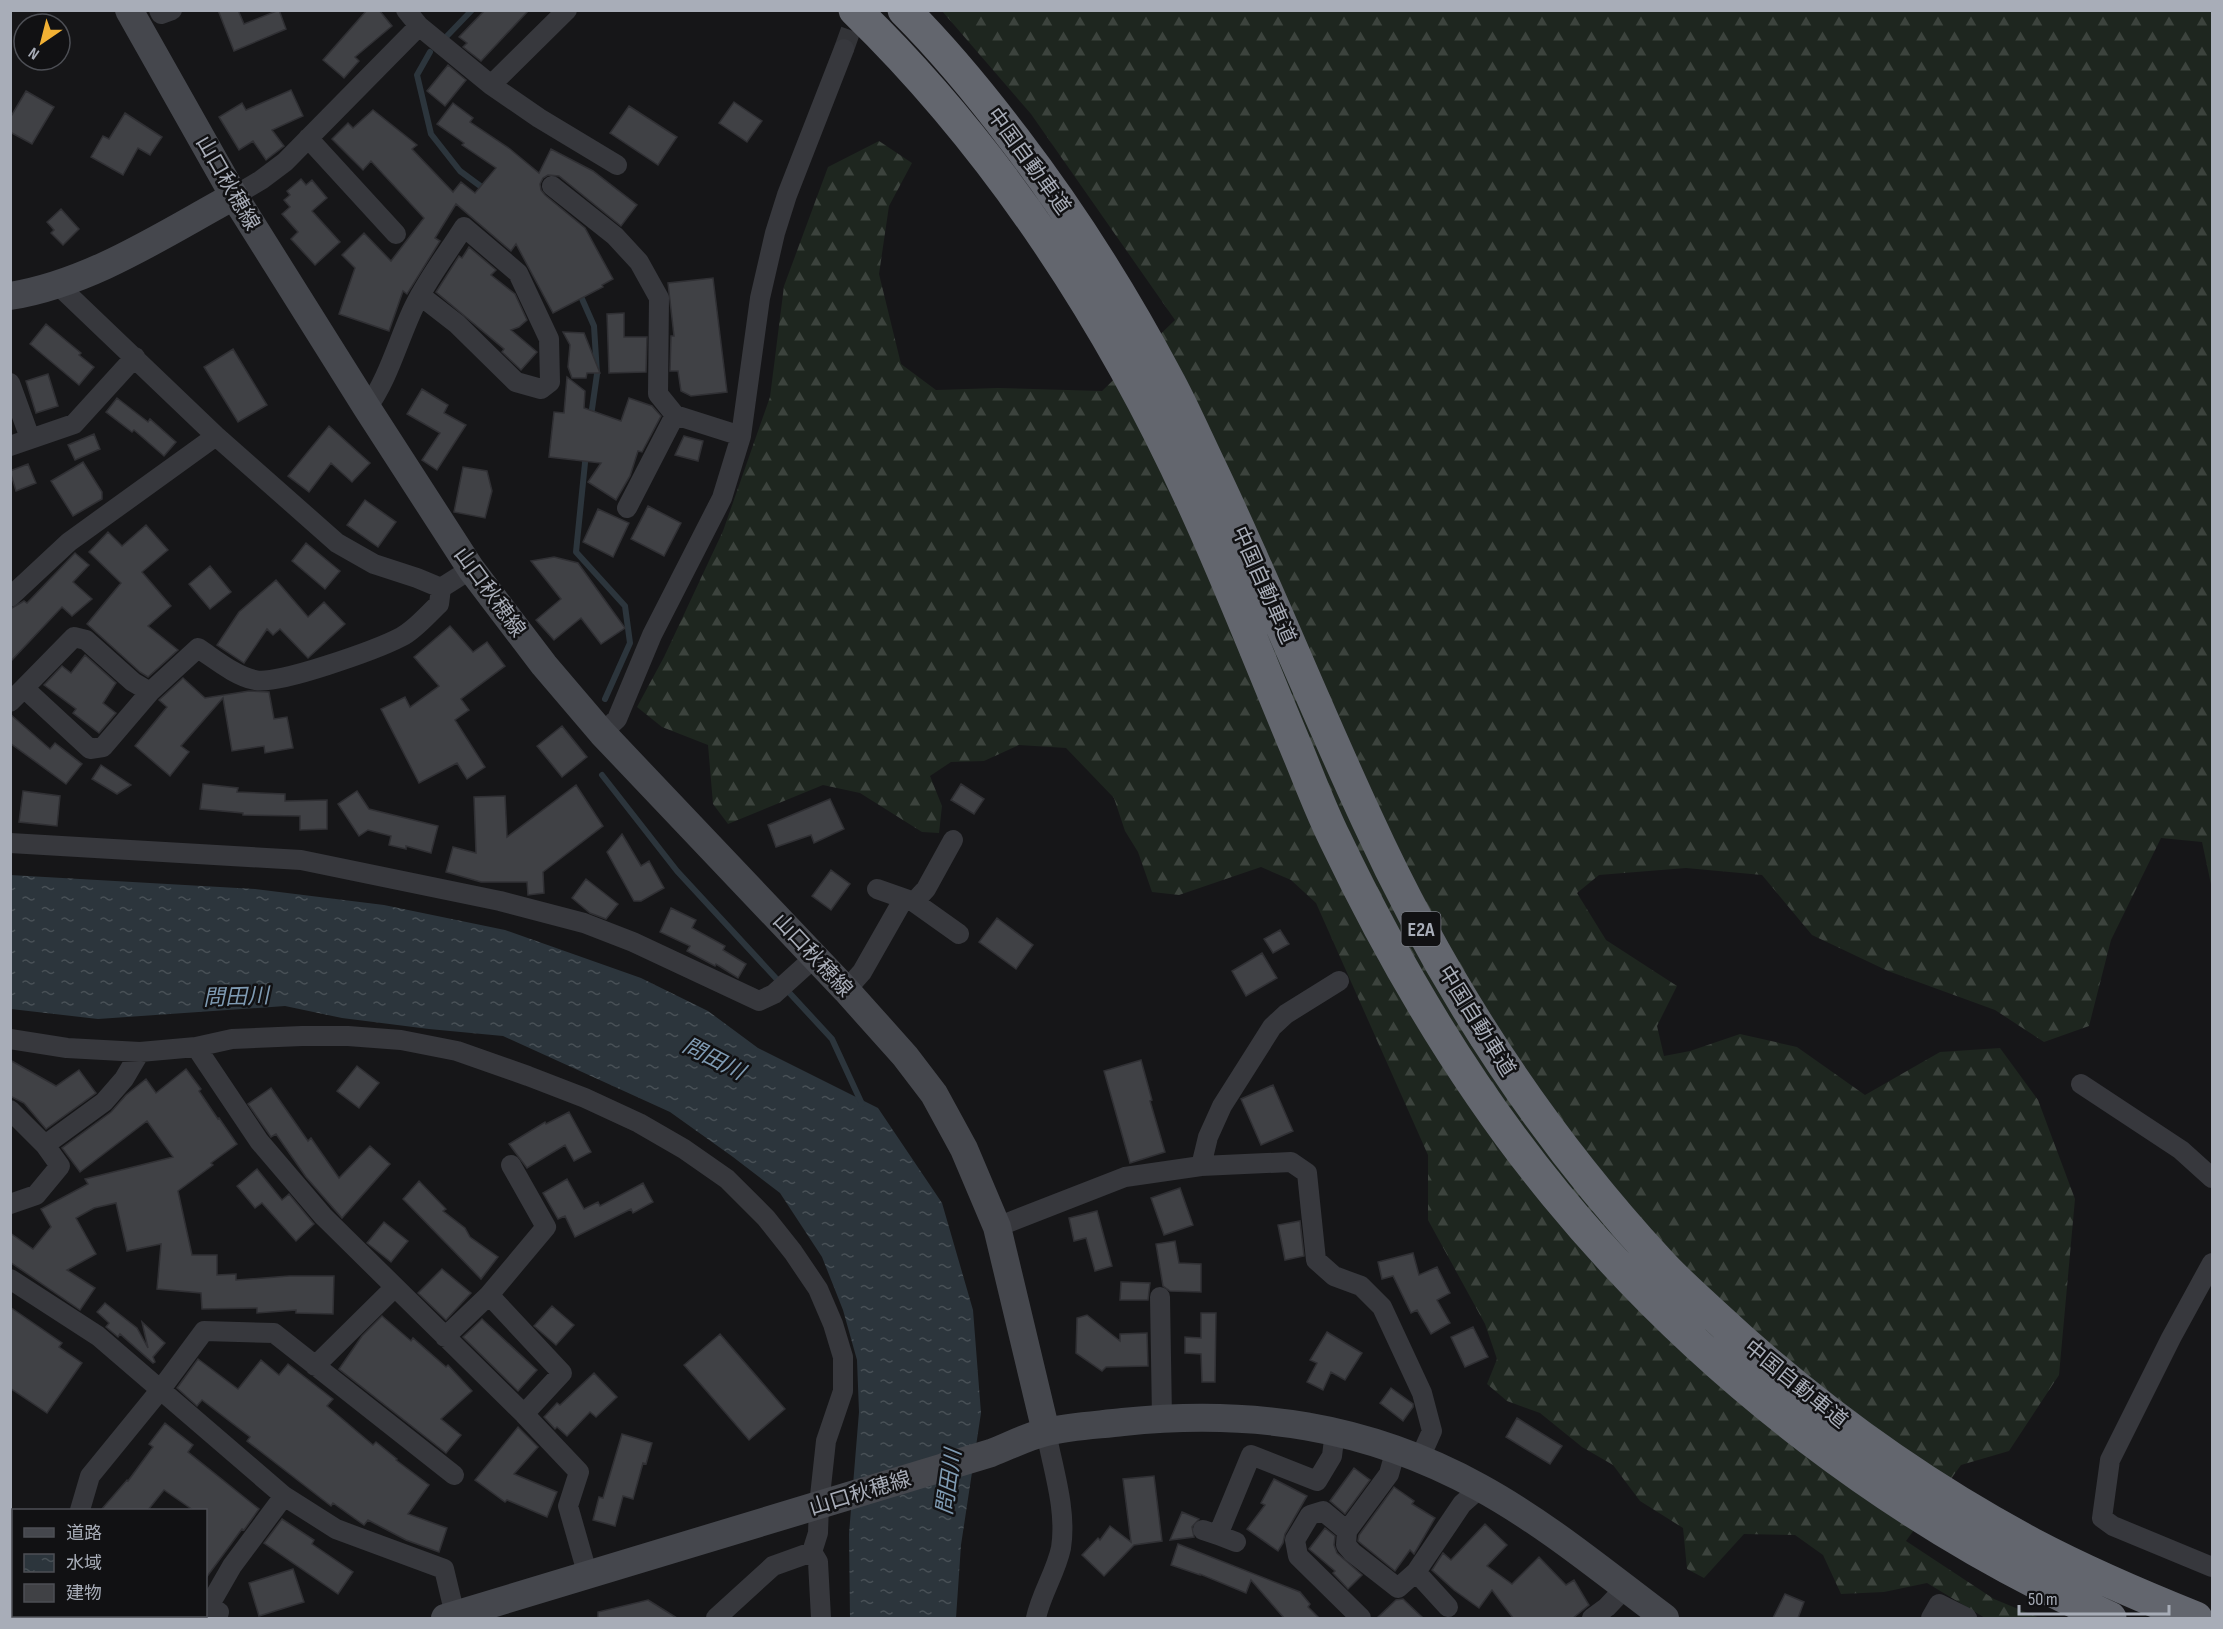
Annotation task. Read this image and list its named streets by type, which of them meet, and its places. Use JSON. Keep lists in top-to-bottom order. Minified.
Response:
{"streets":{"highway":["中国自動車道","E2A"],"main road":["山口秋穂線"]},"water":["問田川"],"legend":["道路","水域","建物"],"scale_bar":"50 m","north":"bottom left"}
